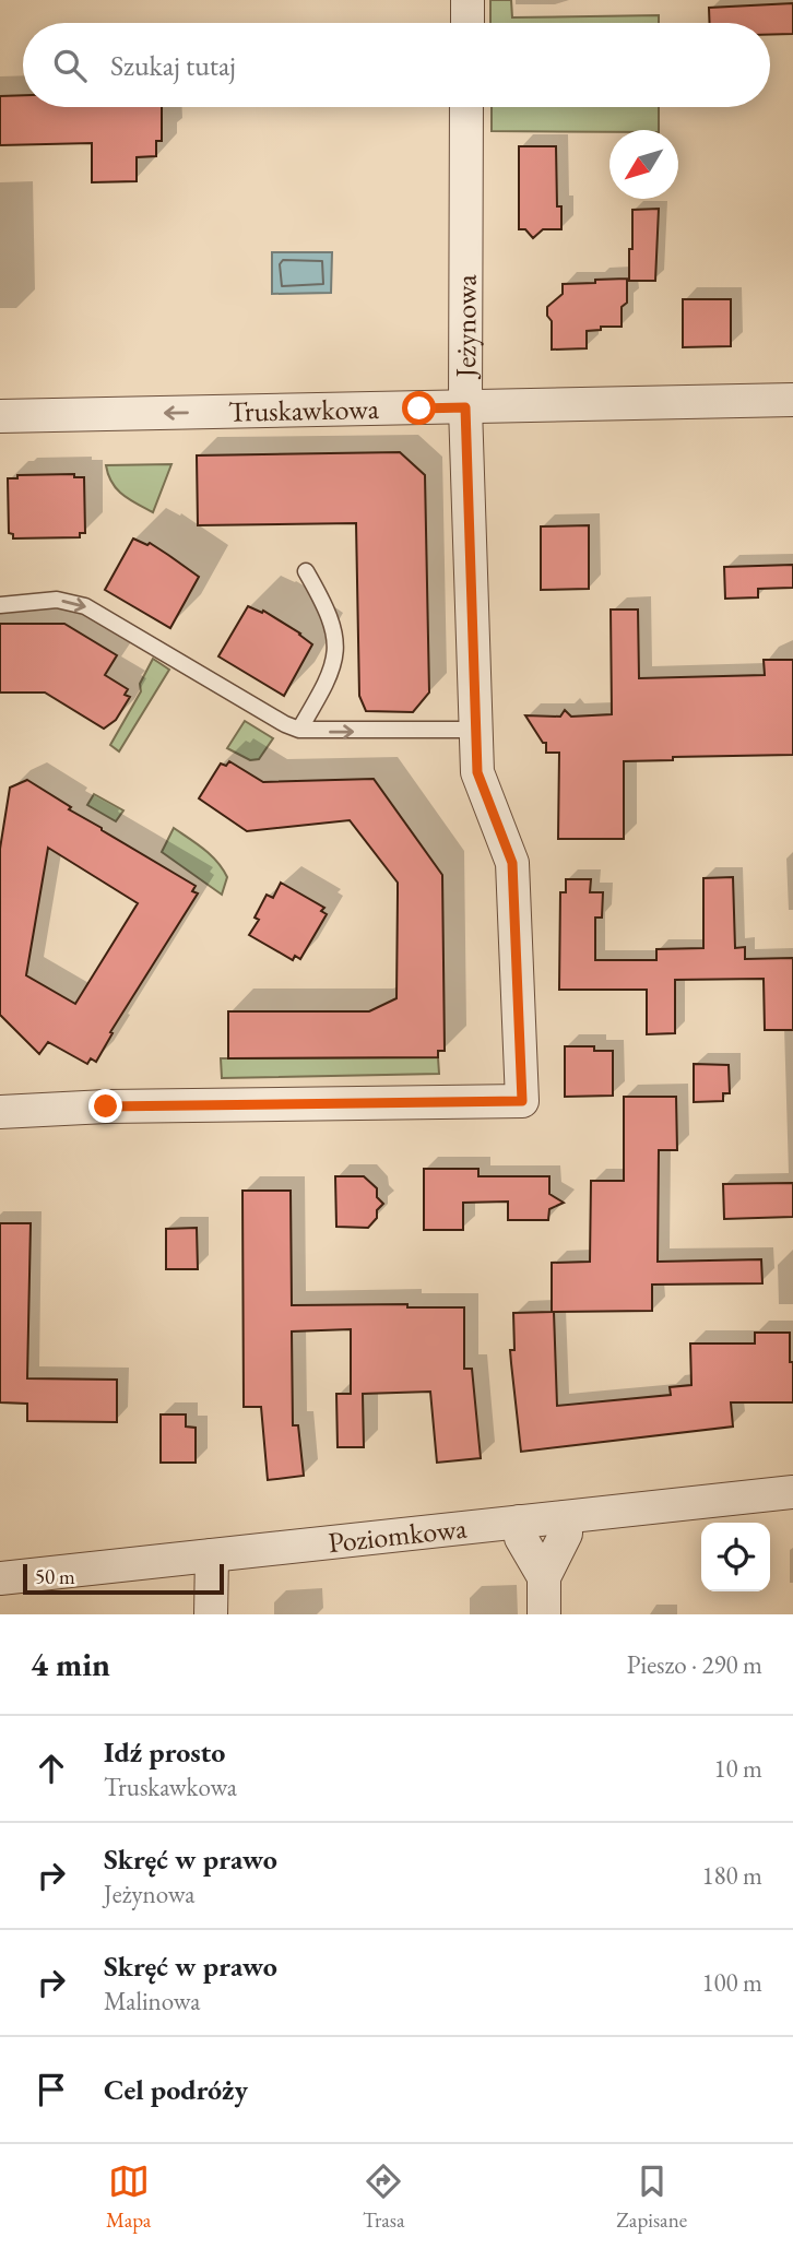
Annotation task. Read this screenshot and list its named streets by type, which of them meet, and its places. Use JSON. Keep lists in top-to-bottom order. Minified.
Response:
{"streets":{"street":["Jeżynowa","Truskawkowa","Poziomkowa"]},"crossings":[["Jeżynowa","Truskawkowa"]],"one_way":["Truskawkowa"],"scale_bar":"50 m","north":"bottom left","page":{"search":"Szukaj tutaj","scale":"50 m","heading":["4 min","Pieszo · 290 m"],"list":[["Idź prosto","Truskawkowa","10 m"],["Skręć w prawo","Jeżynowa","180 m"],["Skręć w prawo","Malinowa","100 m"],"Cel podróży"],"nav":["Mapa","Trasa","Zapisane"]}}
